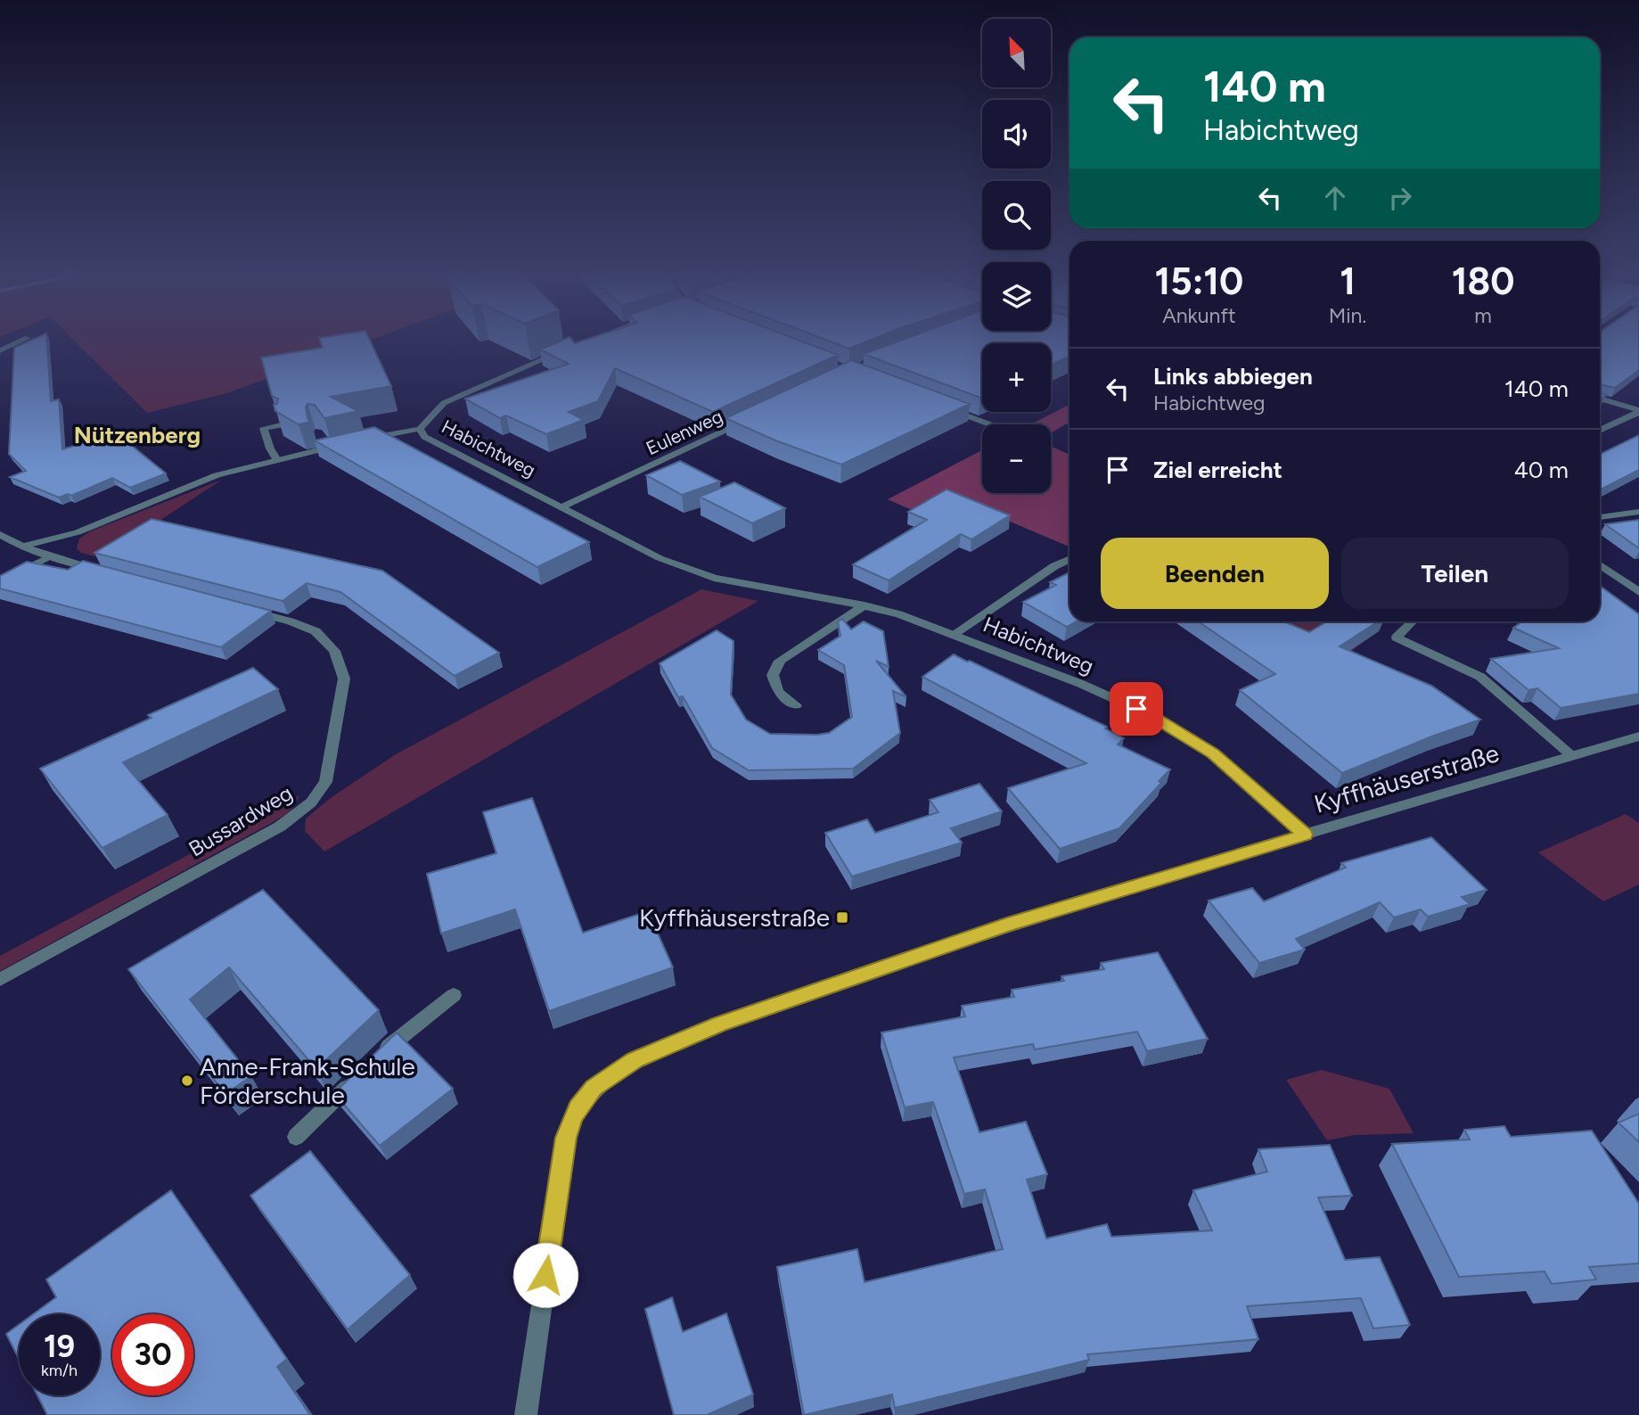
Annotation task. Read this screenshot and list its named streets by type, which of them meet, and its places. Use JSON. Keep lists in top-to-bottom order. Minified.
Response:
{"streets":{"street":["Eulenweg","Habichtweg","Kyffhäuserstraße","Bussardweg"]},"crossings":[["Eulenweg","Habichtweg"],["Habichtweg","Kyffhäuserstraße"]],"districts":["Nützenberg"],"places":{"transit":["Kyffhäuserstraße"],"other":["Anne-Frank-Schule Förderschule"]},"north":"top left","page":{"map_buttons":["+","−"],"turn":["140 m","Habichtweg"],"eta":["15:10","Ankunft","1","Min.","180","m"],"list":[{"name":"Links abbiegen","note":"Habichtweg","value":"140 m"},{"name":"Ziel erreicht","value":"40 m"}],"buttons":["Beenden","Teilen"],"speed":"19 km/h","limit":"30"}}
